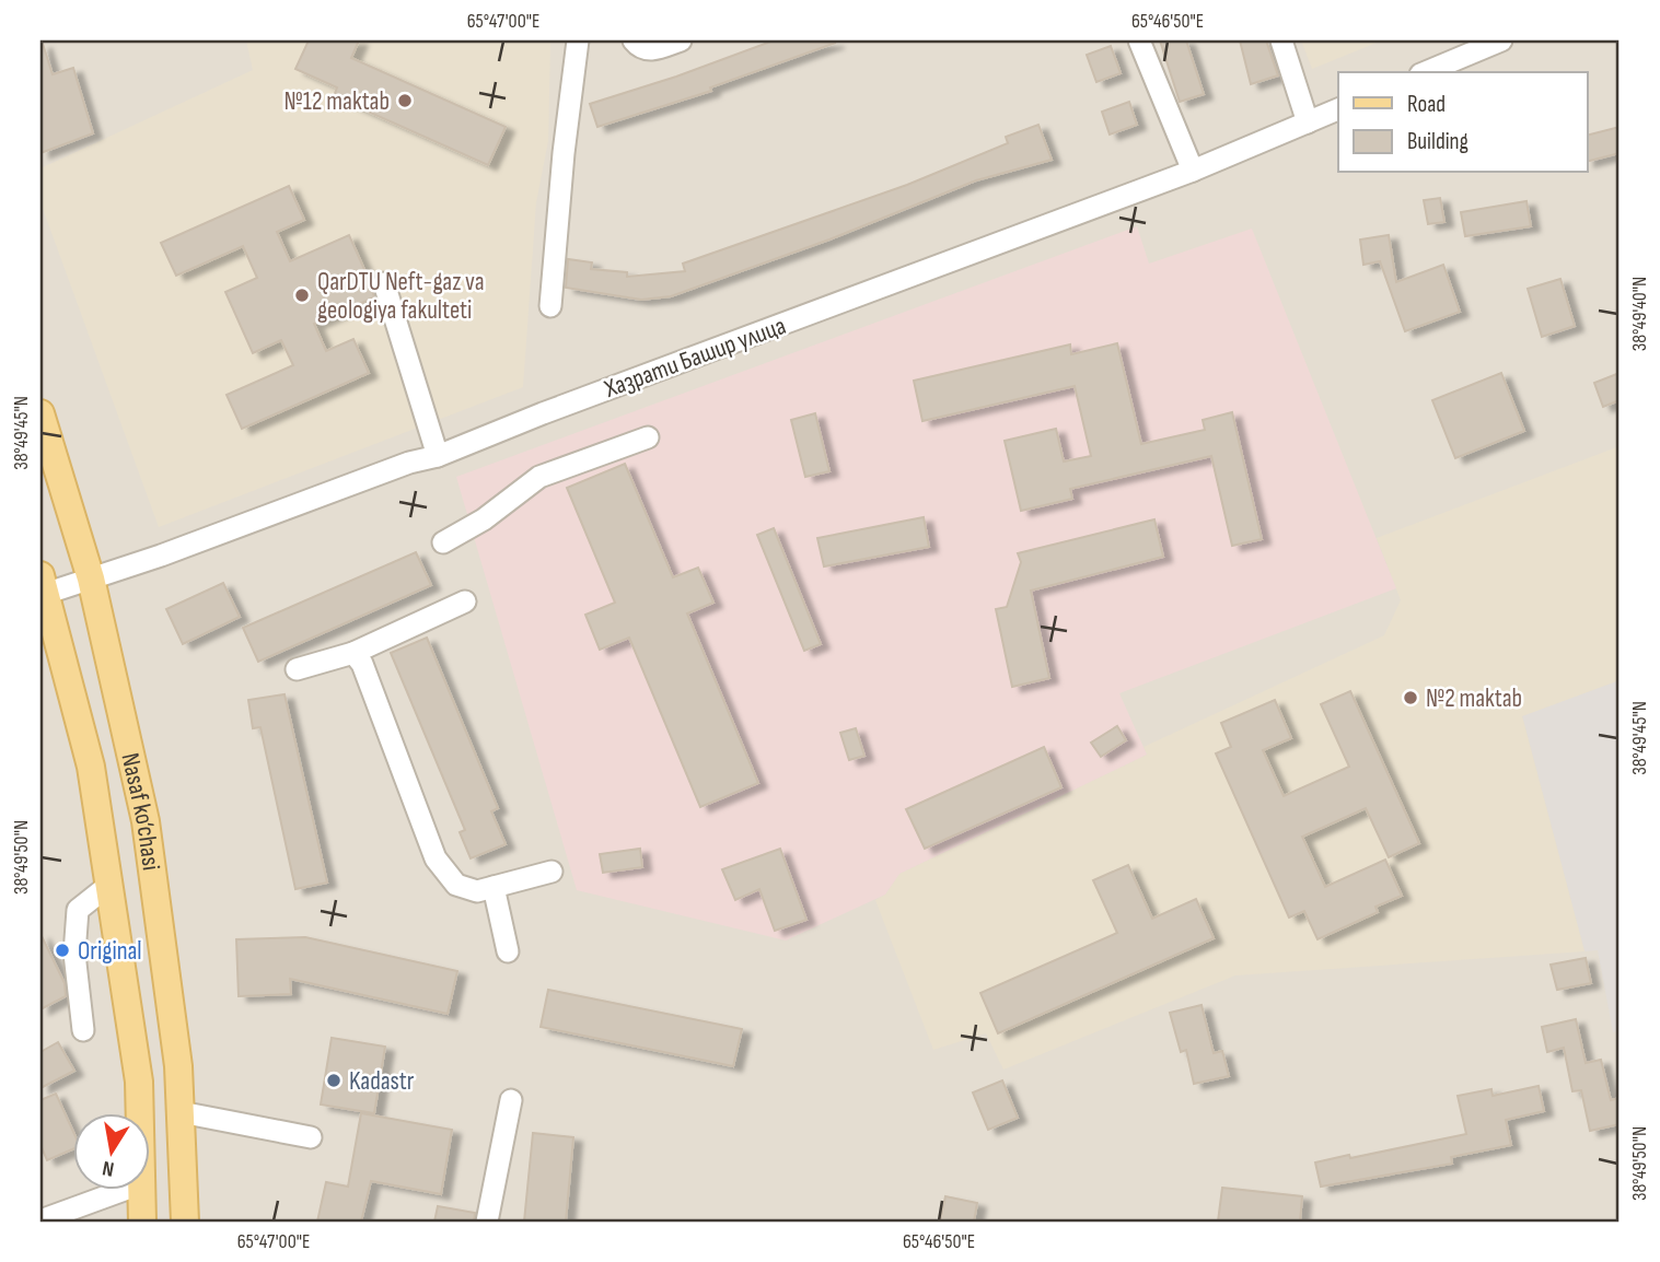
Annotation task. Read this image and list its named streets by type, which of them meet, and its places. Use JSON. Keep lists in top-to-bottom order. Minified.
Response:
{"streets":{"main road":["Nasaf ko‘chasi"],"street":["Хазрати Башир улица"]},"crossings":[["Хазрати Башир улица","Nasaf ko‘chasi"]],"places":["№12 maktab","QarDTU Neft-gaz va geologiya fakulteti","№2 maktab","Original","Kadastr"],"legend":["Road","Building"],"north":"bottom","coordinates":["65°47'00\"E","65°46'50\"E","38°49'40\"N","38°49'45\"N","38°49'50\"N"]}
